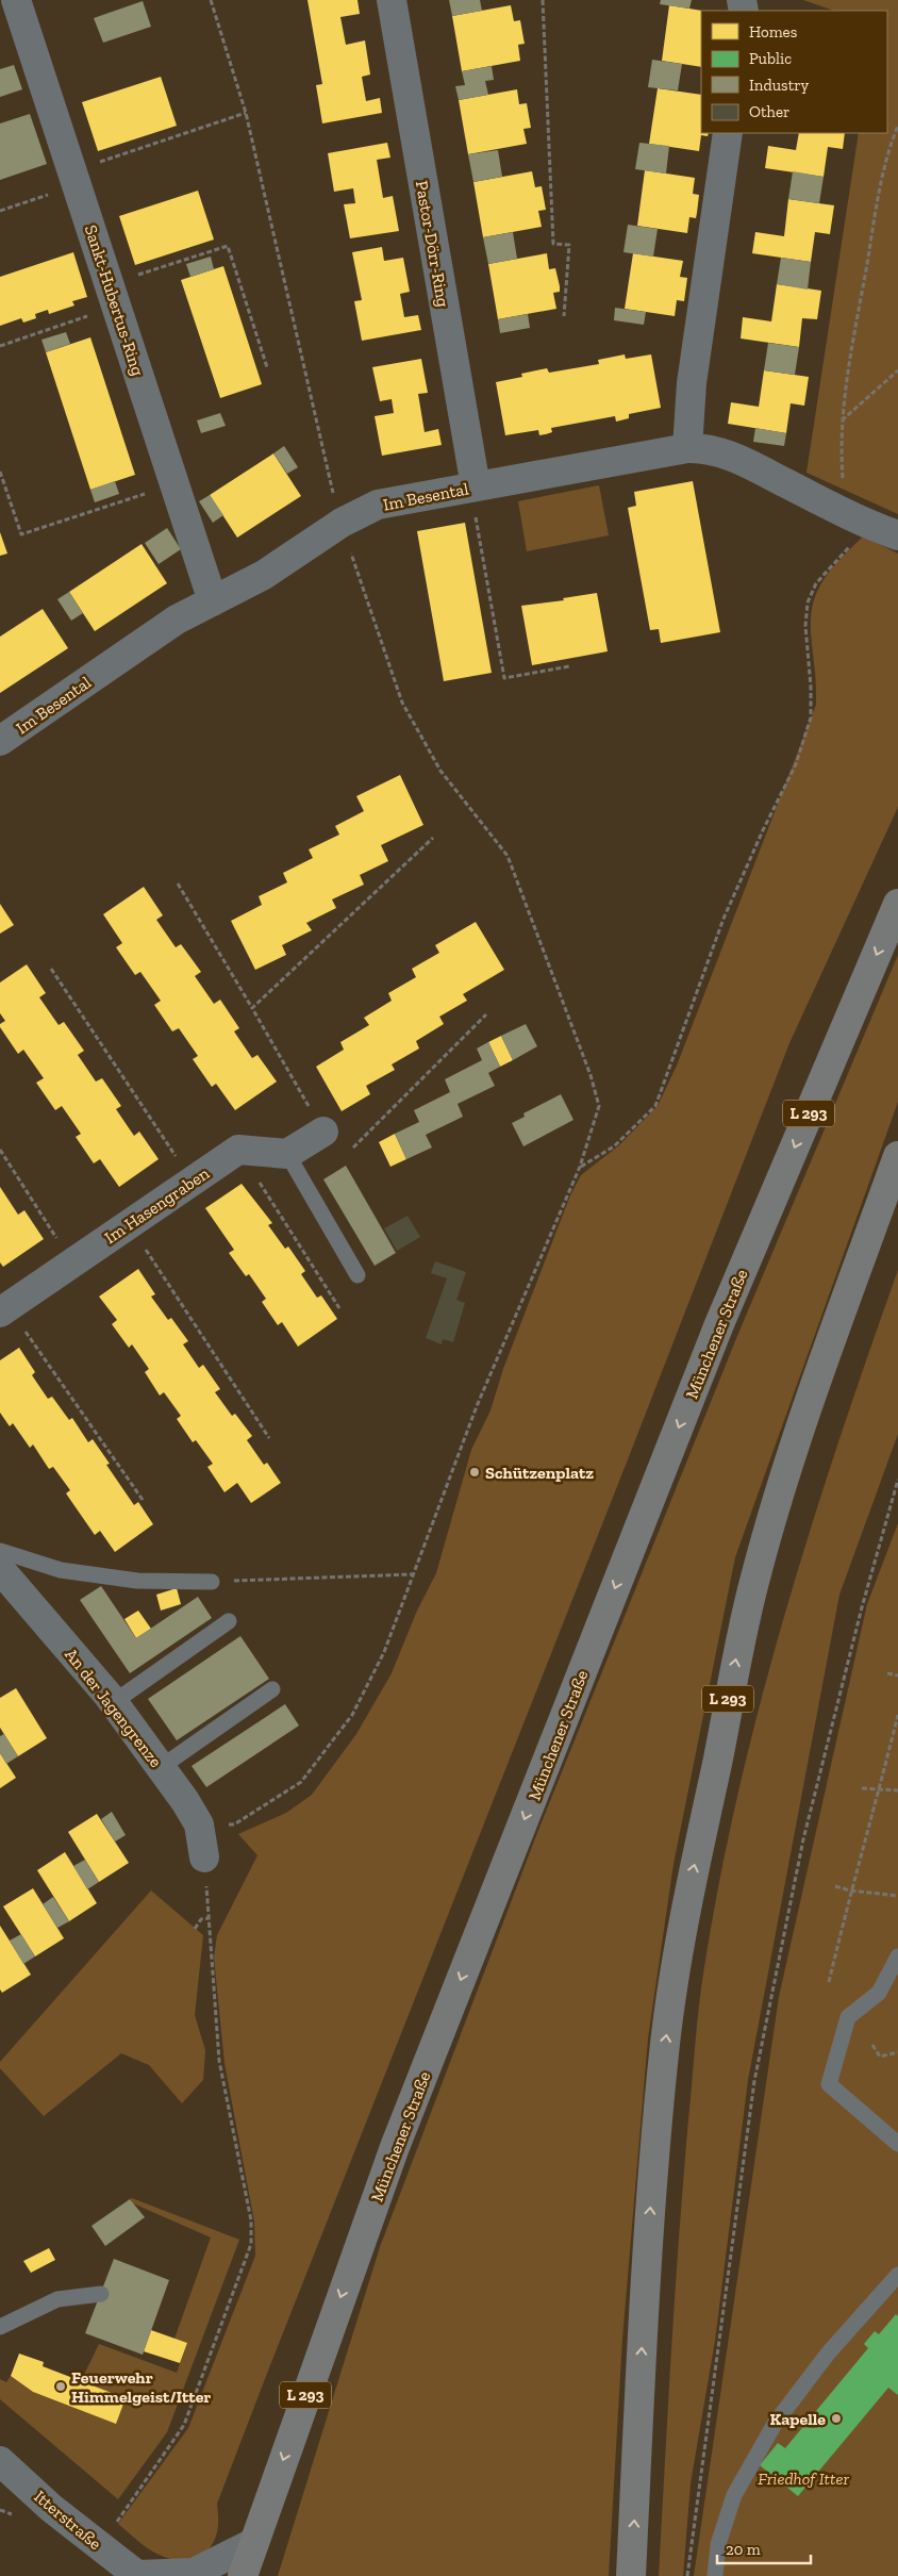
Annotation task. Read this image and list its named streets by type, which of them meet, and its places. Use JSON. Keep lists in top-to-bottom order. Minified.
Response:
{"streets":{"main road":["L 293","Münchener Straße"],"street":["Pastor-Dörr-Ring","Sankt-Hubertus-Ring","Im Besental","Im Hasengraben","An der Jagengrenze","Itterstraße"]},"crossings":[["Pastor-Dörr-Ring","Im Besental"],["Sankt-Hubertus-Ring","Im Besental"]],"parks":["Friedhof Itter"],"places":["Schützenplatz","Feuerwehr Himmelgeist/Itter","Kapelle"],"legend":["Homes","Public","Industry","Other"],"scale_bar":"20 m"}
